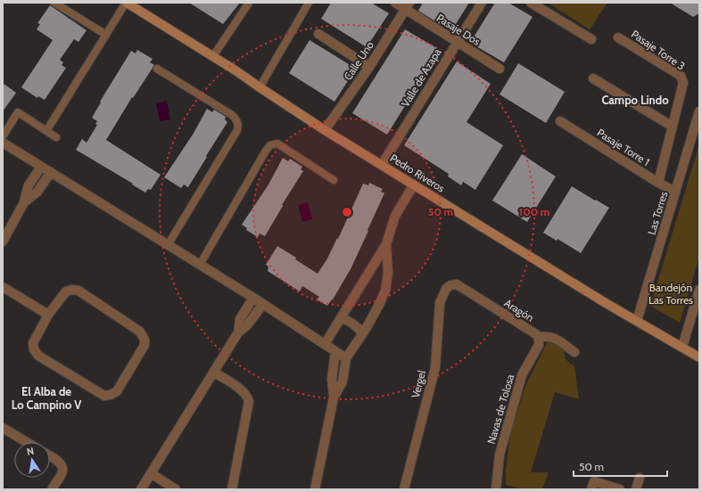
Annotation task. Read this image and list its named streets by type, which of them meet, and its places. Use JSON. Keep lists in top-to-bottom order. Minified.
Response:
{"streets":{"street":["Pasaje Dos","Pasaje Torre 3","Calle Uno","Valle de Azapa","Pasaje Torre 1","Pedro Riveros","Las Torres","Aragón","Vergel","Navas de Tolosa"]},"crossings":[["Pasaje Dos","Calle Uno"],["Pasaje Dos","Valle de Azapa"],["Calle Uno","Pedro Riveros"],["Valle de Azapa","Pedro Riveros"],["Pasaje Torre 1","Las Torres"],["Pedro Riveros","Las Torres"],["Aragón","Vergel"],["Aragón","Navas de Tolosa"]],"districts":["Campo Lindo","El Alba de Lo Campino V"],"parks":["Bandejón Las Torres"],"scale_bar":"50 m","north":"top","rings":["50 m","100 m"]}
